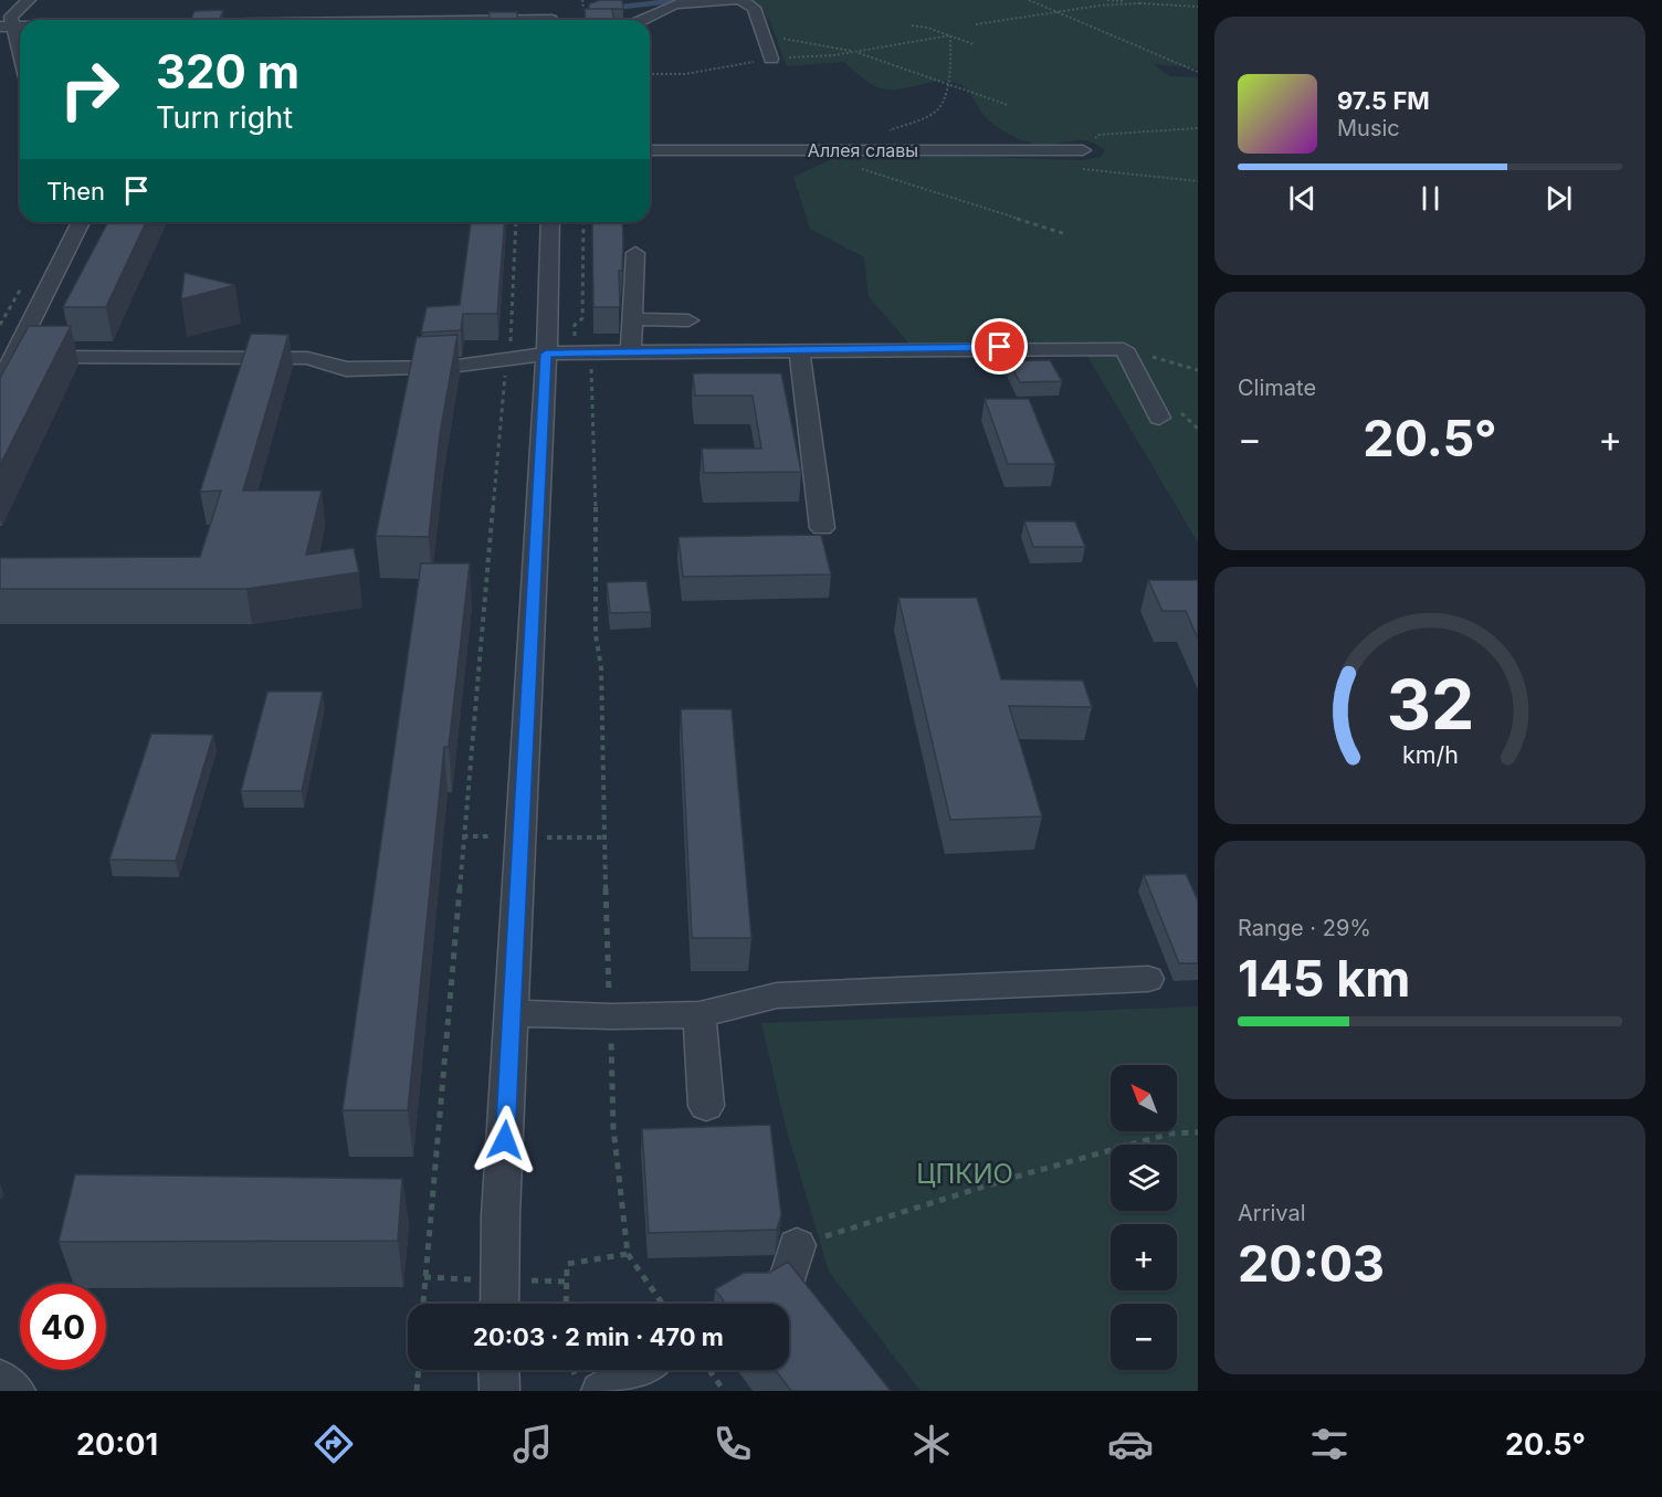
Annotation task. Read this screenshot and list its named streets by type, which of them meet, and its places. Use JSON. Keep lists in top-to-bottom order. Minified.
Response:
{"streets":{"street":["Аллея славы"]},"parks":["ЦПКИО"],"north":"top left","page":{"turn":["320 m","Turn right"],"song":["97.5 FM","Music"],"then":"Then","tile":["Climate",["Range · 29%","145 km"],["Arrival","20:03"]],"heat":["−","20.5°","+"],"map_buttons":["+","−"],"limit":"40","trip":"20:03 · 2 min · 470 m","tabs":["20:01","20.5°"],"gauge":["32","km/h"]}}
